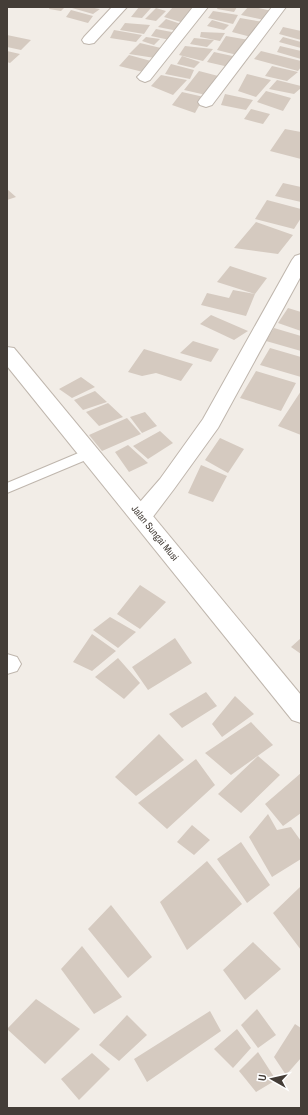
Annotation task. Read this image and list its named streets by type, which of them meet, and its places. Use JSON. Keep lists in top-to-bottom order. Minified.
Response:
{"streets":{"street":["Jalan Sungai Musi"]},"north":"left"}
